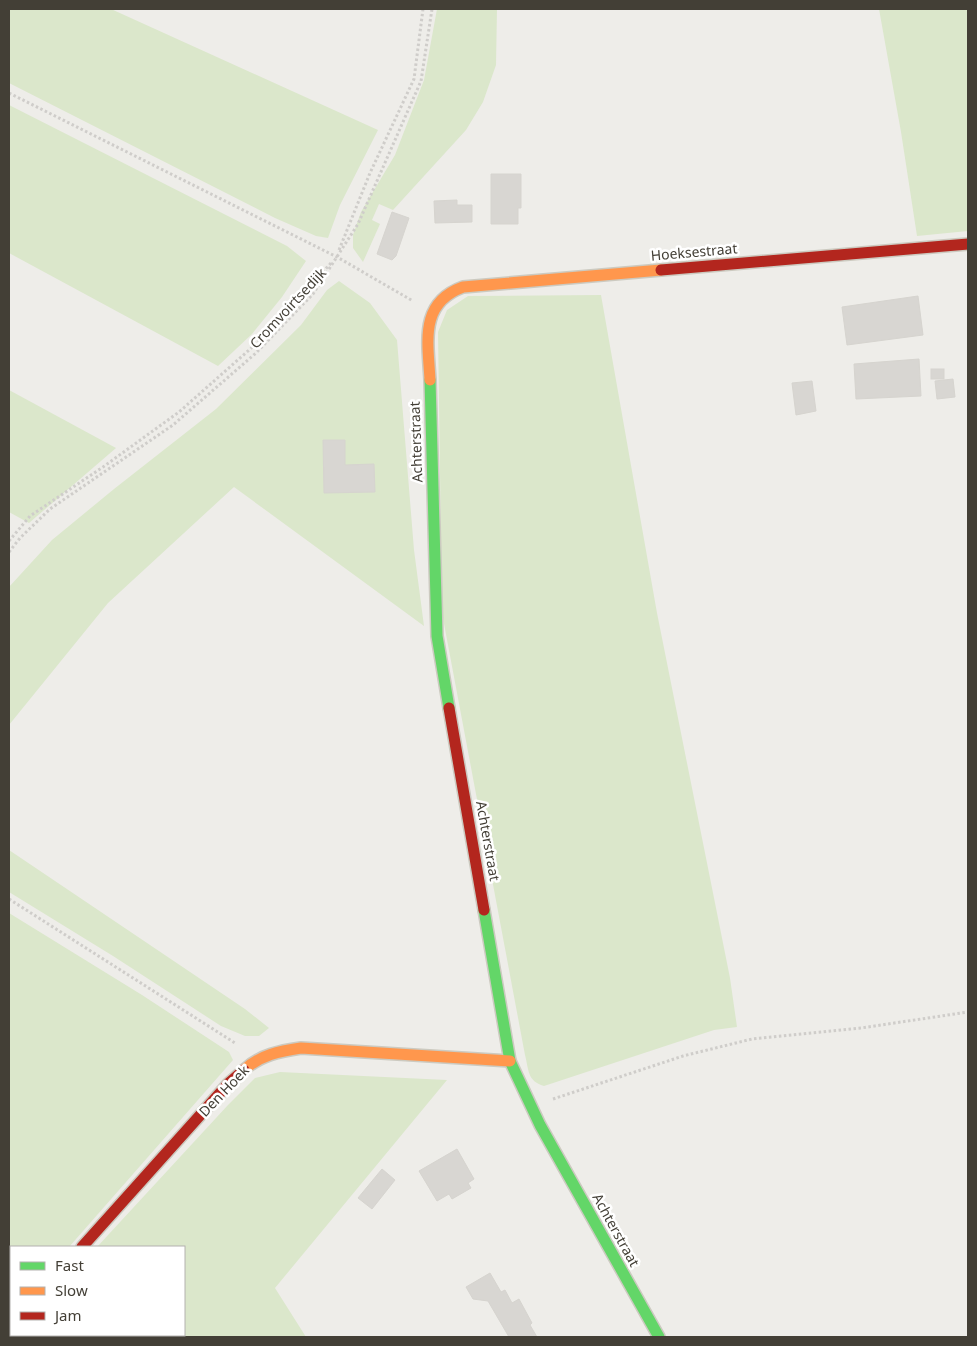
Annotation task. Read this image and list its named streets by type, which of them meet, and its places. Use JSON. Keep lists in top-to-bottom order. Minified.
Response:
{"streets":{"street":["Hoeksestraat","Achterstraat","Den Hoek"],"path":["Cromvoirtsedijk"]},"crossings":[["Hoeksestraat","Achterstraat"],["Achterstraat","Den Hoek"]],"legend":["Fast","Slow","Jam"]}
